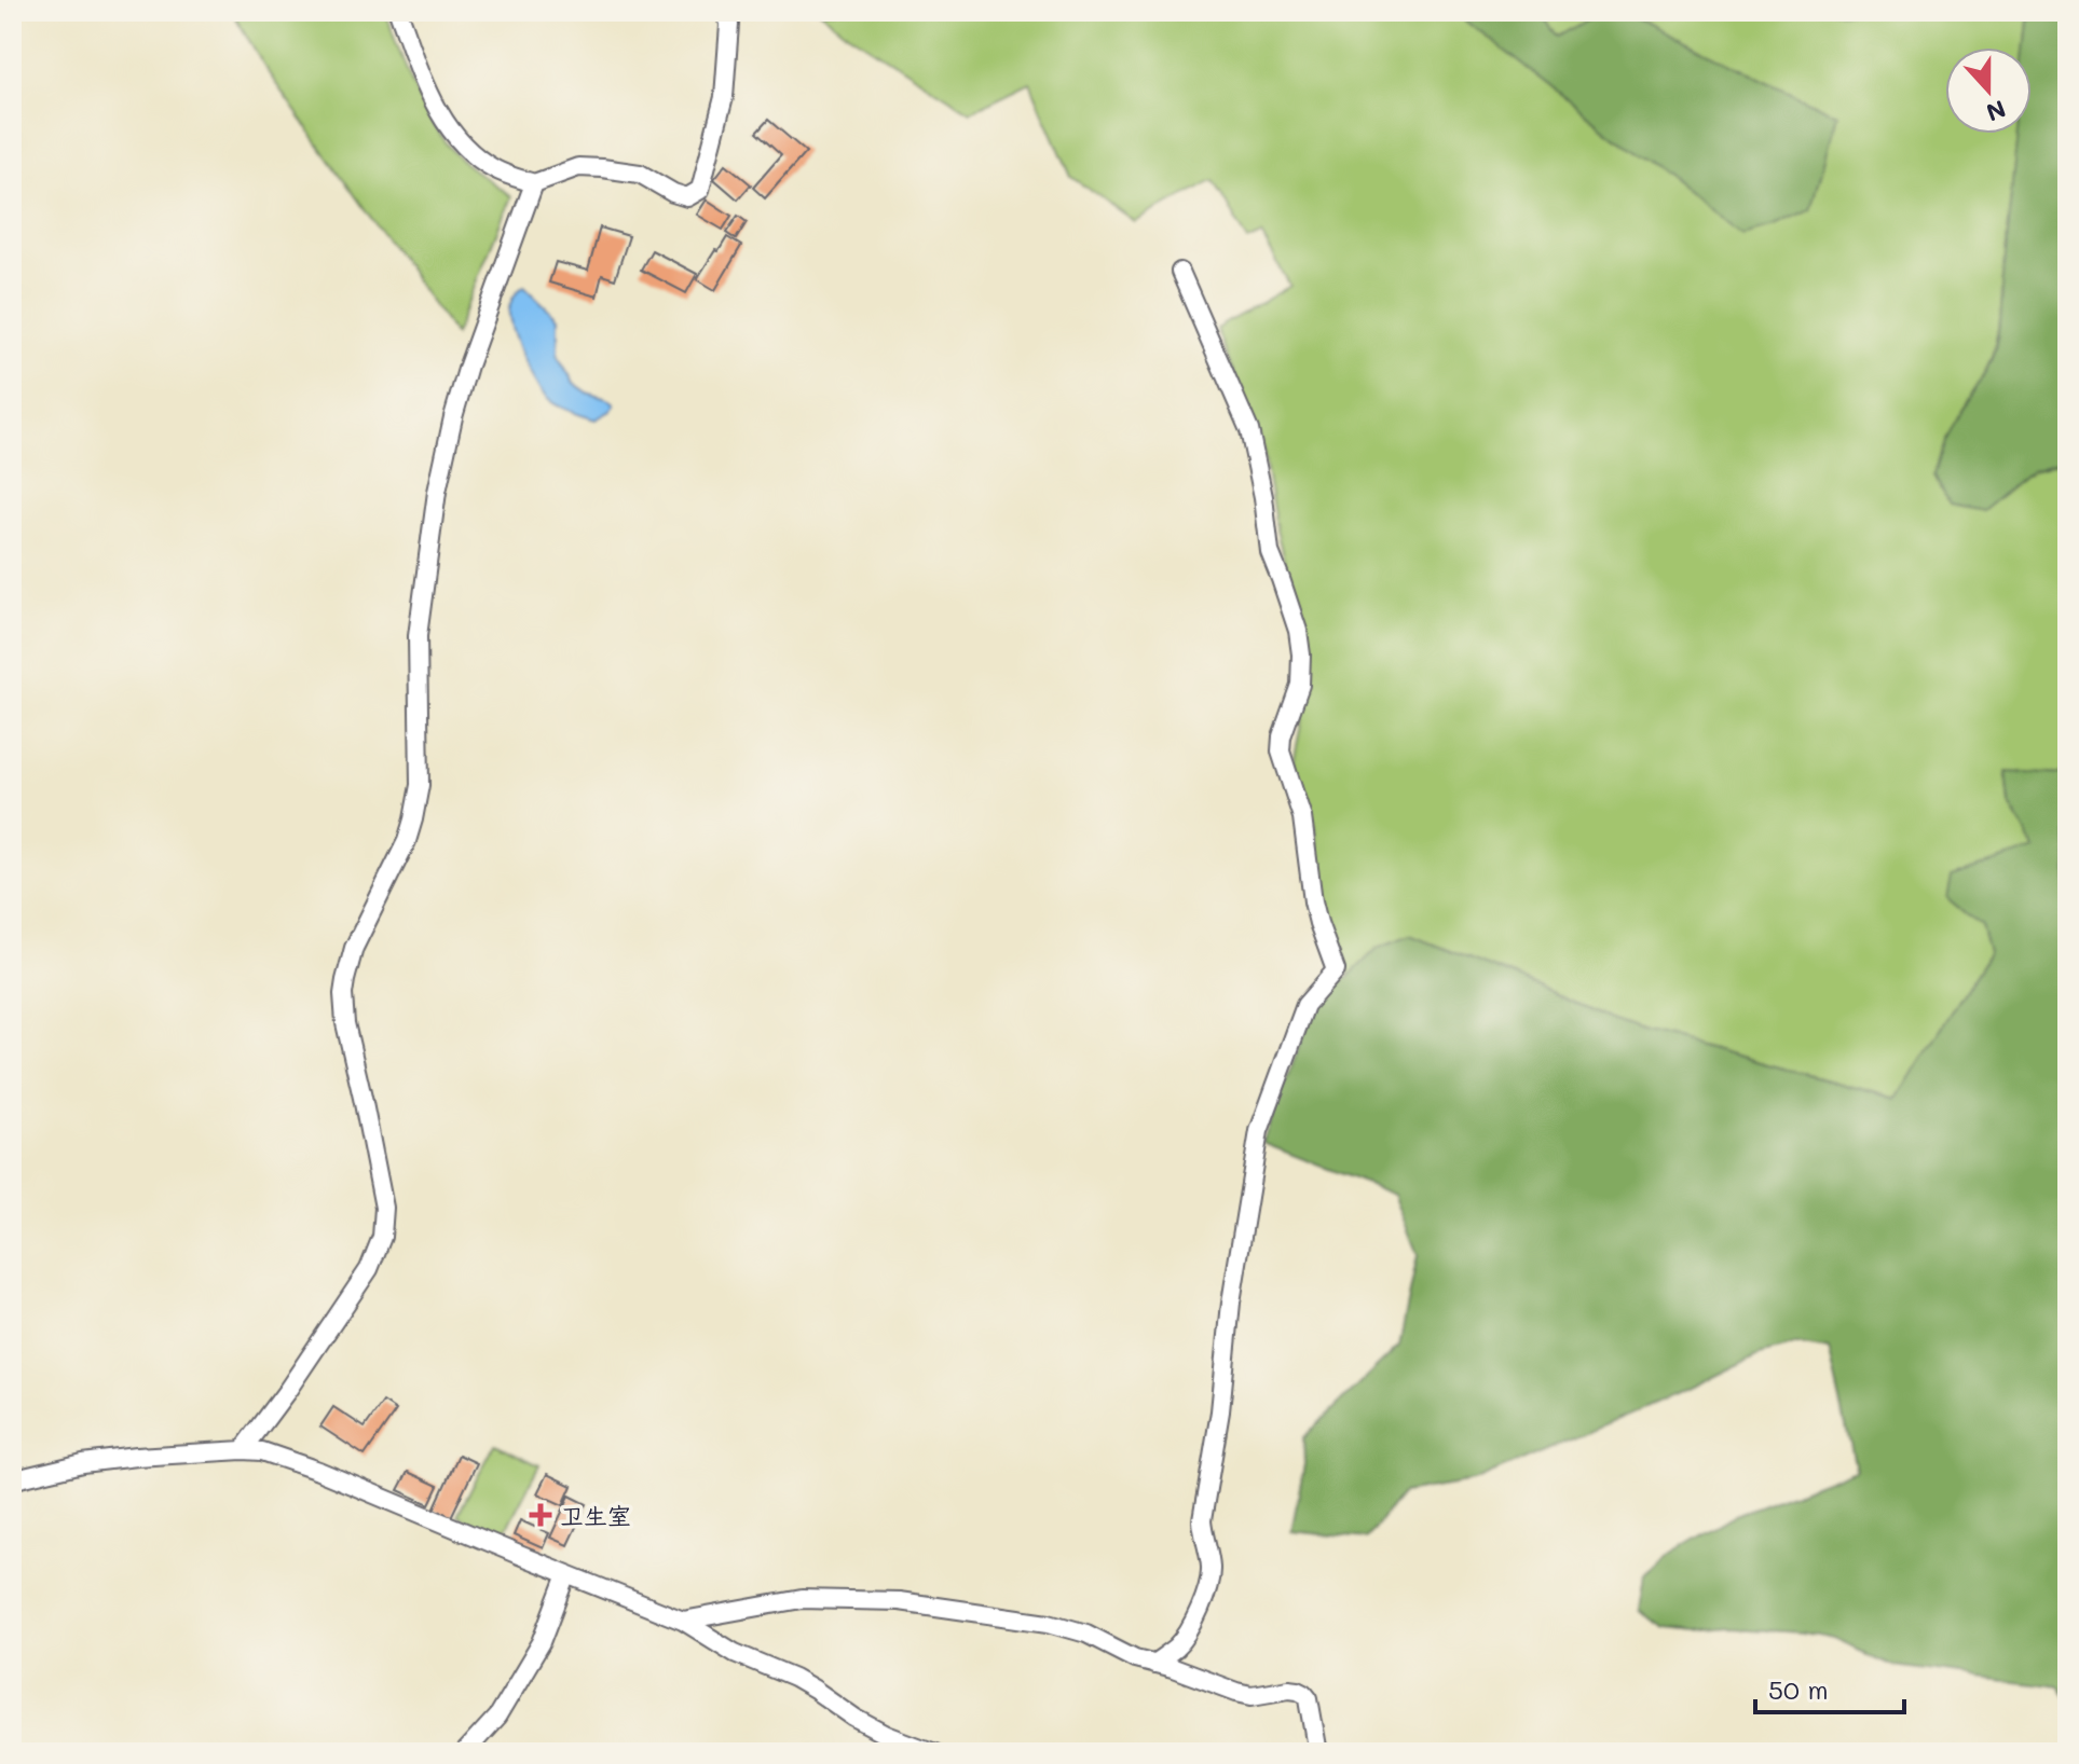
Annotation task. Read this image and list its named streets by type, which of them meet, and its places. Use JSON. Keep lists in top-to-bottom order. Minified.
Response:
{"places":{"health":["卫生室"]},"scale_bar":"50 m","north":"bottom"}
